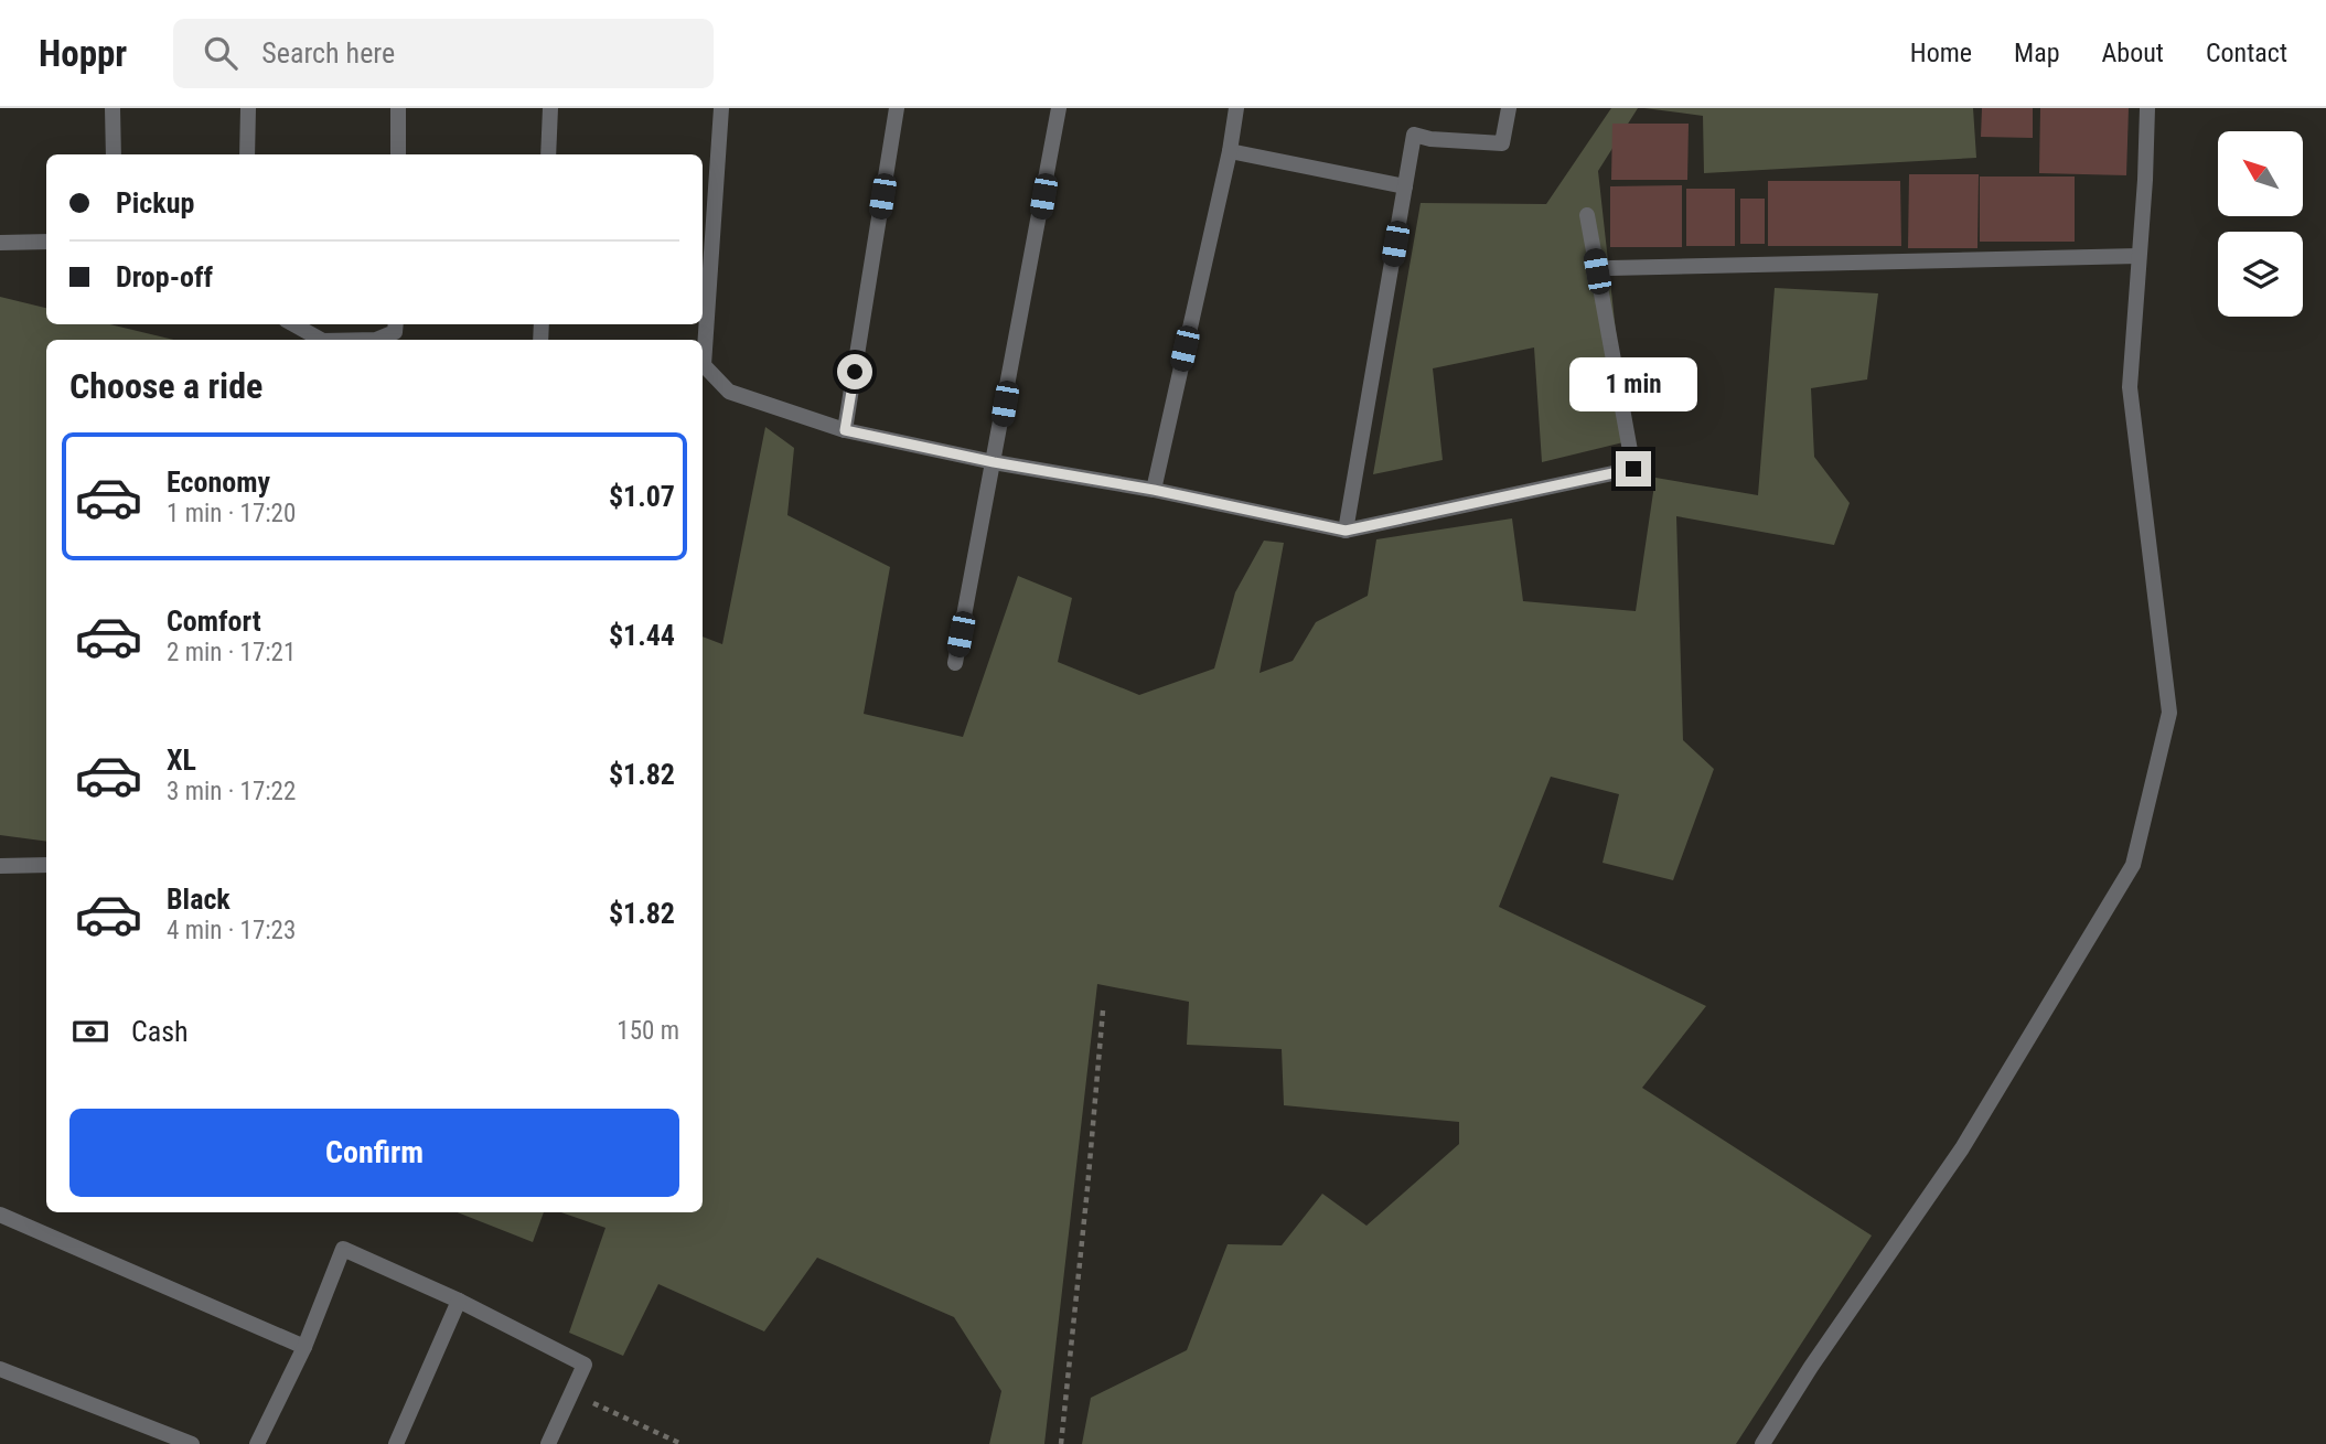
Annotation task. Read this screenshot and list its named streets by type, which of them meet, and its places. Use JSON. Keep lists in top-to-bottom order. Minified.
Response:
{"north":"top left","page":{"header":"Hoppr","search":"Search here","nav":["Home","Map","About","Contact"],"banner":["Pickup","Drop-off"],"heading":"Choose a ride","bubble":"1 min","list":[{"name":"Economy","note":"1 min · 17:20","value":"$1.07"},{"name":"Comfort","note":"2 min · 17:21","value":"$1.44"},{"name":"XL","note":"3 min · 17:22","value":"$1.82"},{"name":"Black","note":"4 min · 17:23","value":"$1.82"}],"pay":["Cash","150 m"],"buttons":"Confirm"}}
